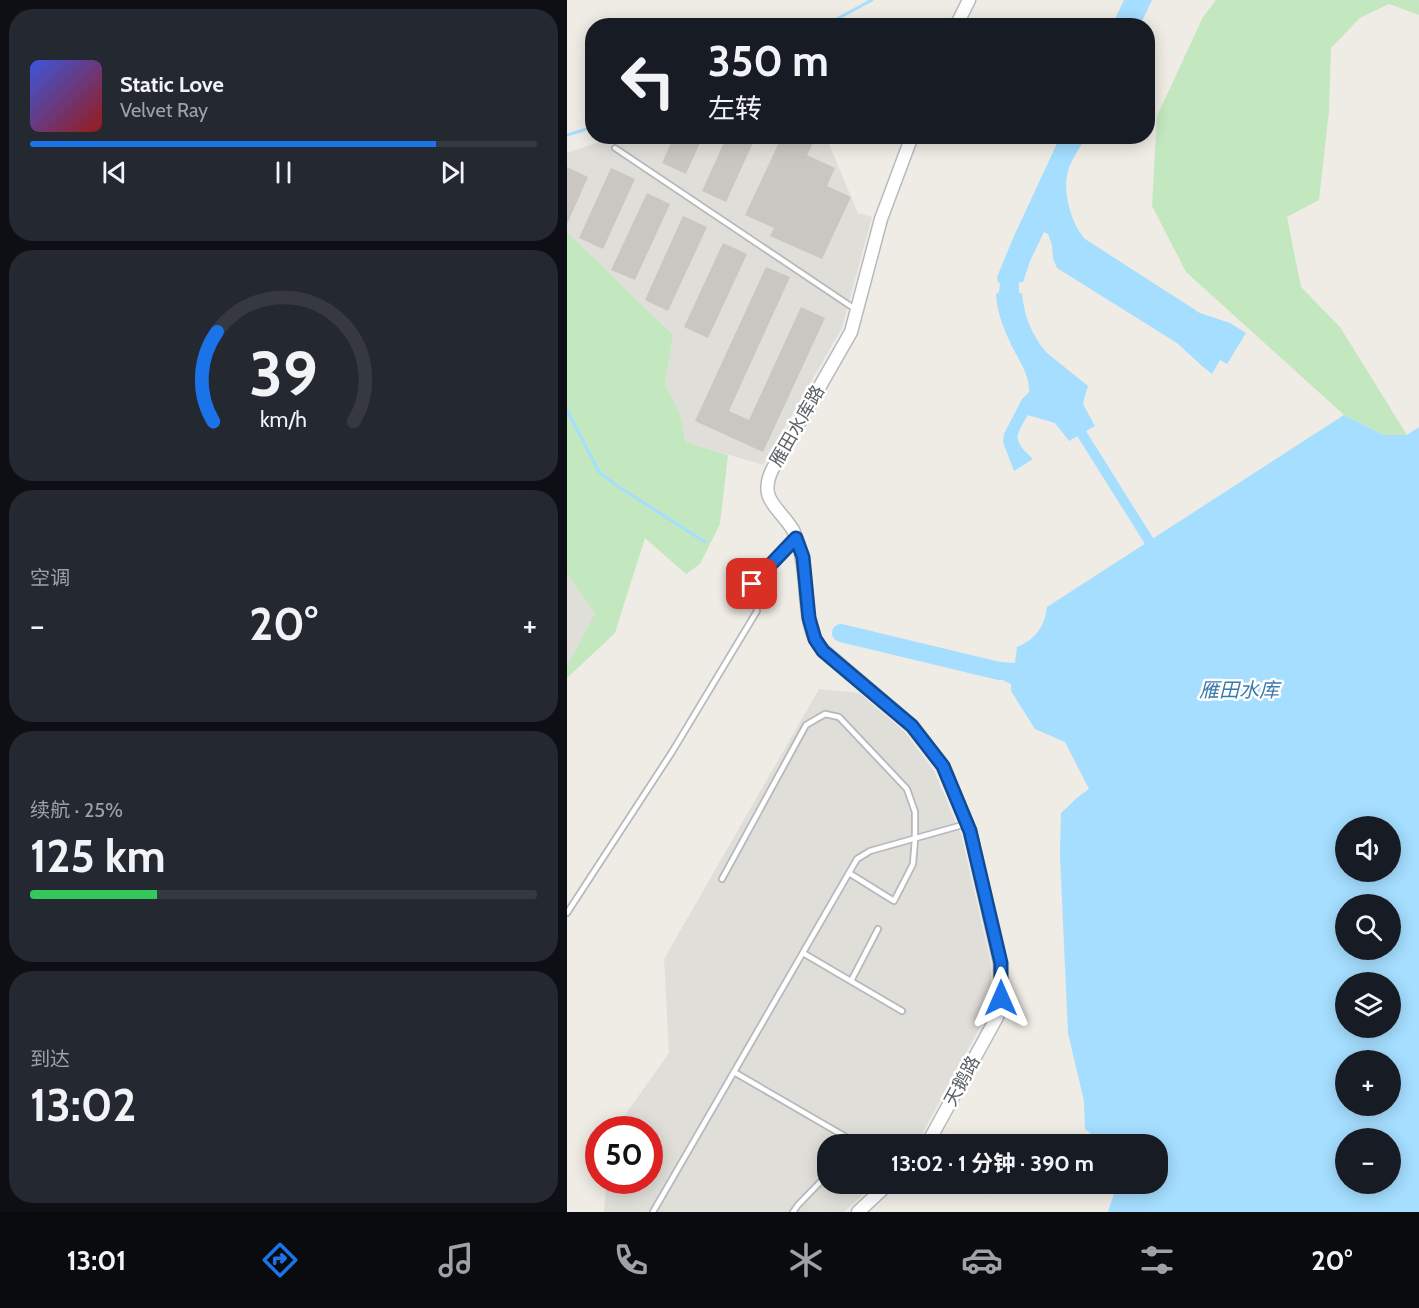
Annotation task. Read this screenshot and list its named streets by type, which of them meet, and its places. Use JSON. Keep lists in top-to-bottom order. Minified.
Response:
{"streets":{"main road":["雁田水库路","天鹅路"]},"crossings":[["雁田水库路","天鹅路"]],"water":["雁田水库"],"page":{"turn":["350 m","左转"],"song":["Static Love","Velvet Ray"],"tile":["空调",["续航 · 25%","125 km"],["到达","13:02"]],"heat":["−","20°","+"],"map_buttons":["+","−"],"limit":"50","trip":"13:02 · 1 分钟 · 390 m","tabs":["13:01","20°"],"gauge":["39","km/h"]}}
